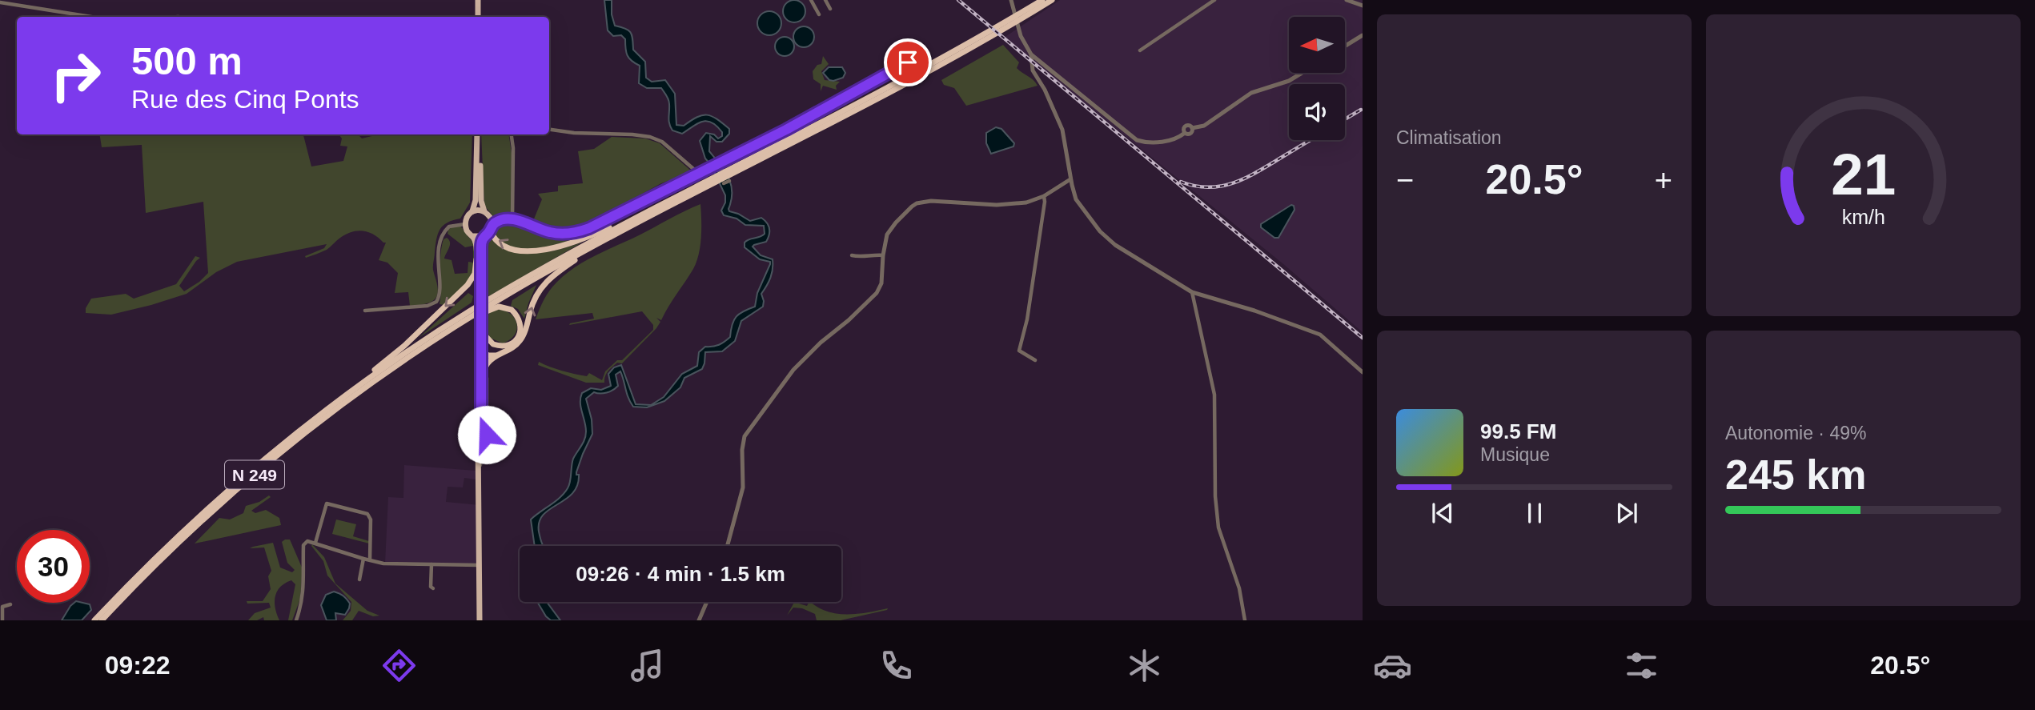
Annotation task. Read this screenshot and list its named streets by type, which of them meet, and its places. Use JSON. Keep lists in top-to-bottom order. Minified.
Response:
{"streets":{"highway":["N 249"]},"north":"left","page":{"tile":["Climatisation",["Autonomie · 49%","245 km"]],"turn":["500 m","Rue des Cinq Ponts"],"heat":["−","20.5°","+"],"song":["99.5 FM","Musique"],"limit":"30","trip":"09:26 · 4 min · 1.5 km","tabs":["09:22","20.5°"],"gauge":["21","km/h"]}}
